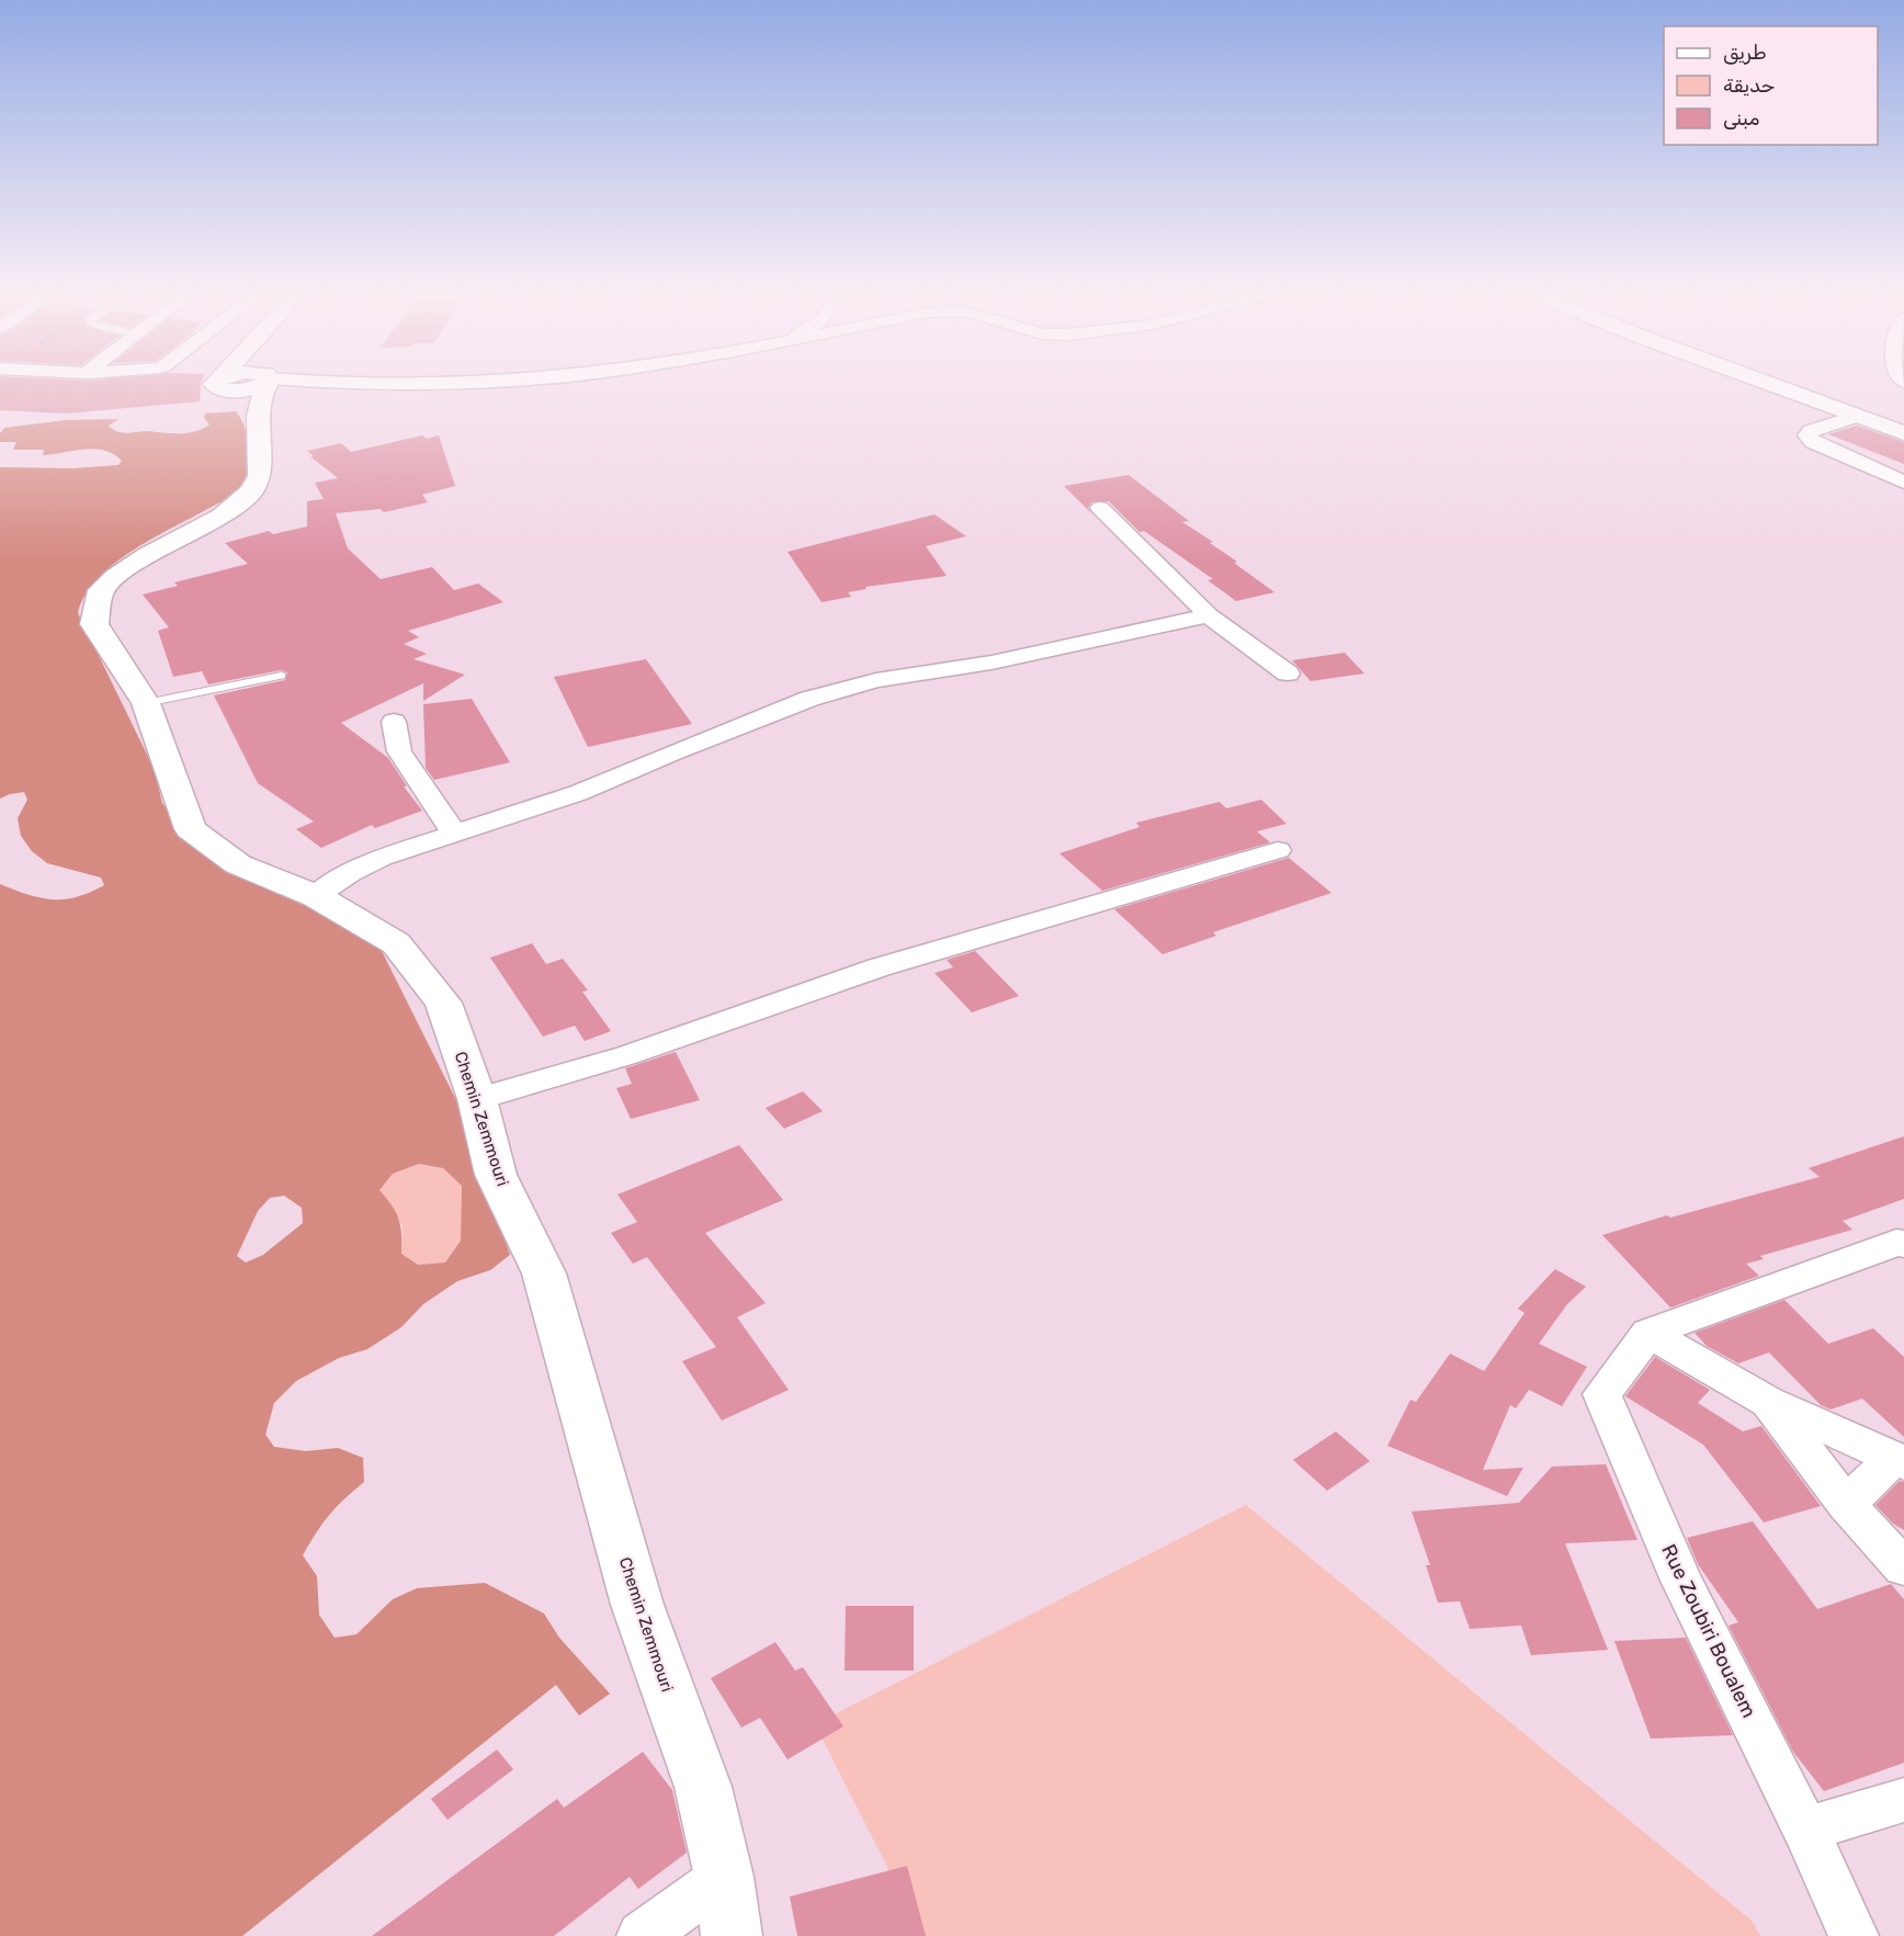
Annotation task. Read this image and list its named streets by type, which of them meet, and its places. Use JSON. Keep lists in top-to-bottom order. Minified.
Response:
{"streets":{"street":["Chemin Zemmouri","Rue Zoubiri Boualem"]},"legend":["طريق","حديقة","مبنى"]}
